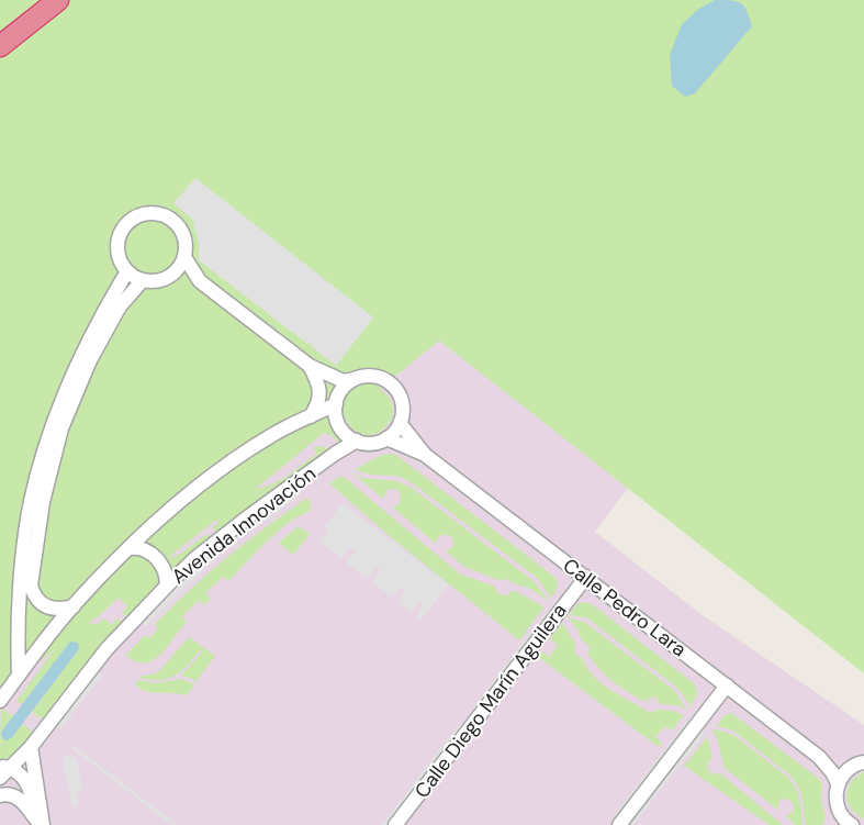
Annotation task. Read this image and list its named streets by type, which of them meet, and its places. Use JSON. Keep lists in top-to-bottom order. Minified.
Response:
{"streets":{"street":["Avenida Innovación","Calle Pedro Lara","Calle Diego Marín Aguilera"]},"crossings":[["Avenida Innovación","Calle Pedro Lara"],["Calle Pedro Lara","Calle Diego Marín Aguilera"]]}
